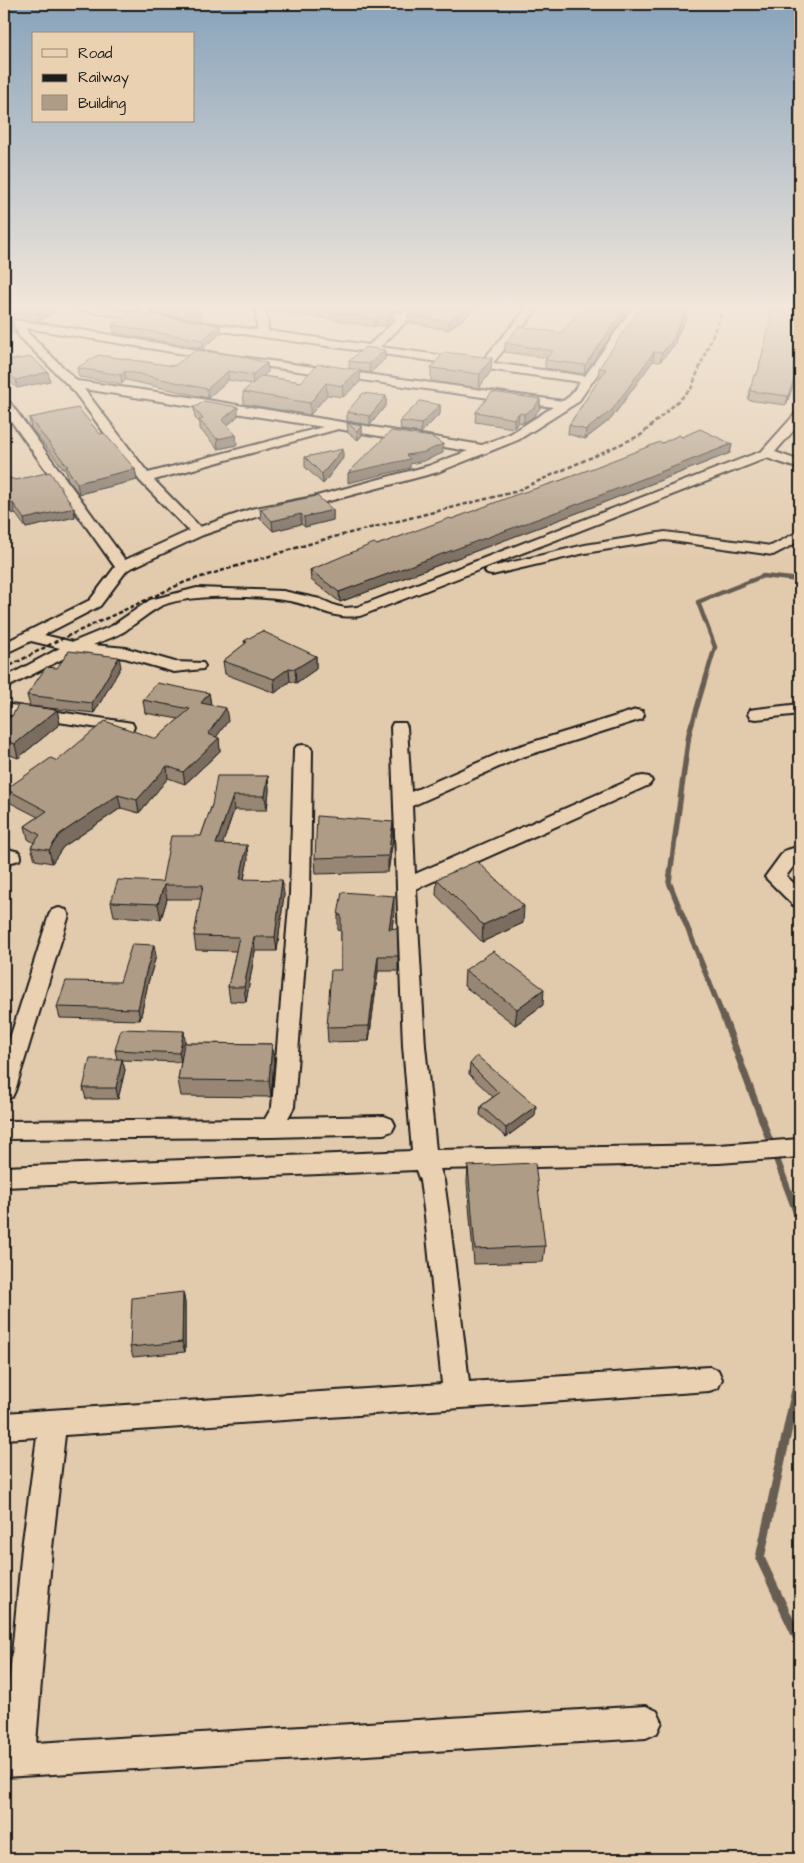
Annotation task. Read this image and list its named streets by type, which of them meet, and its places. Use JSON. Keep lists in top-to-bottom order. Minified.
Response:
{"legend":["Road","Railway","Building"]}
